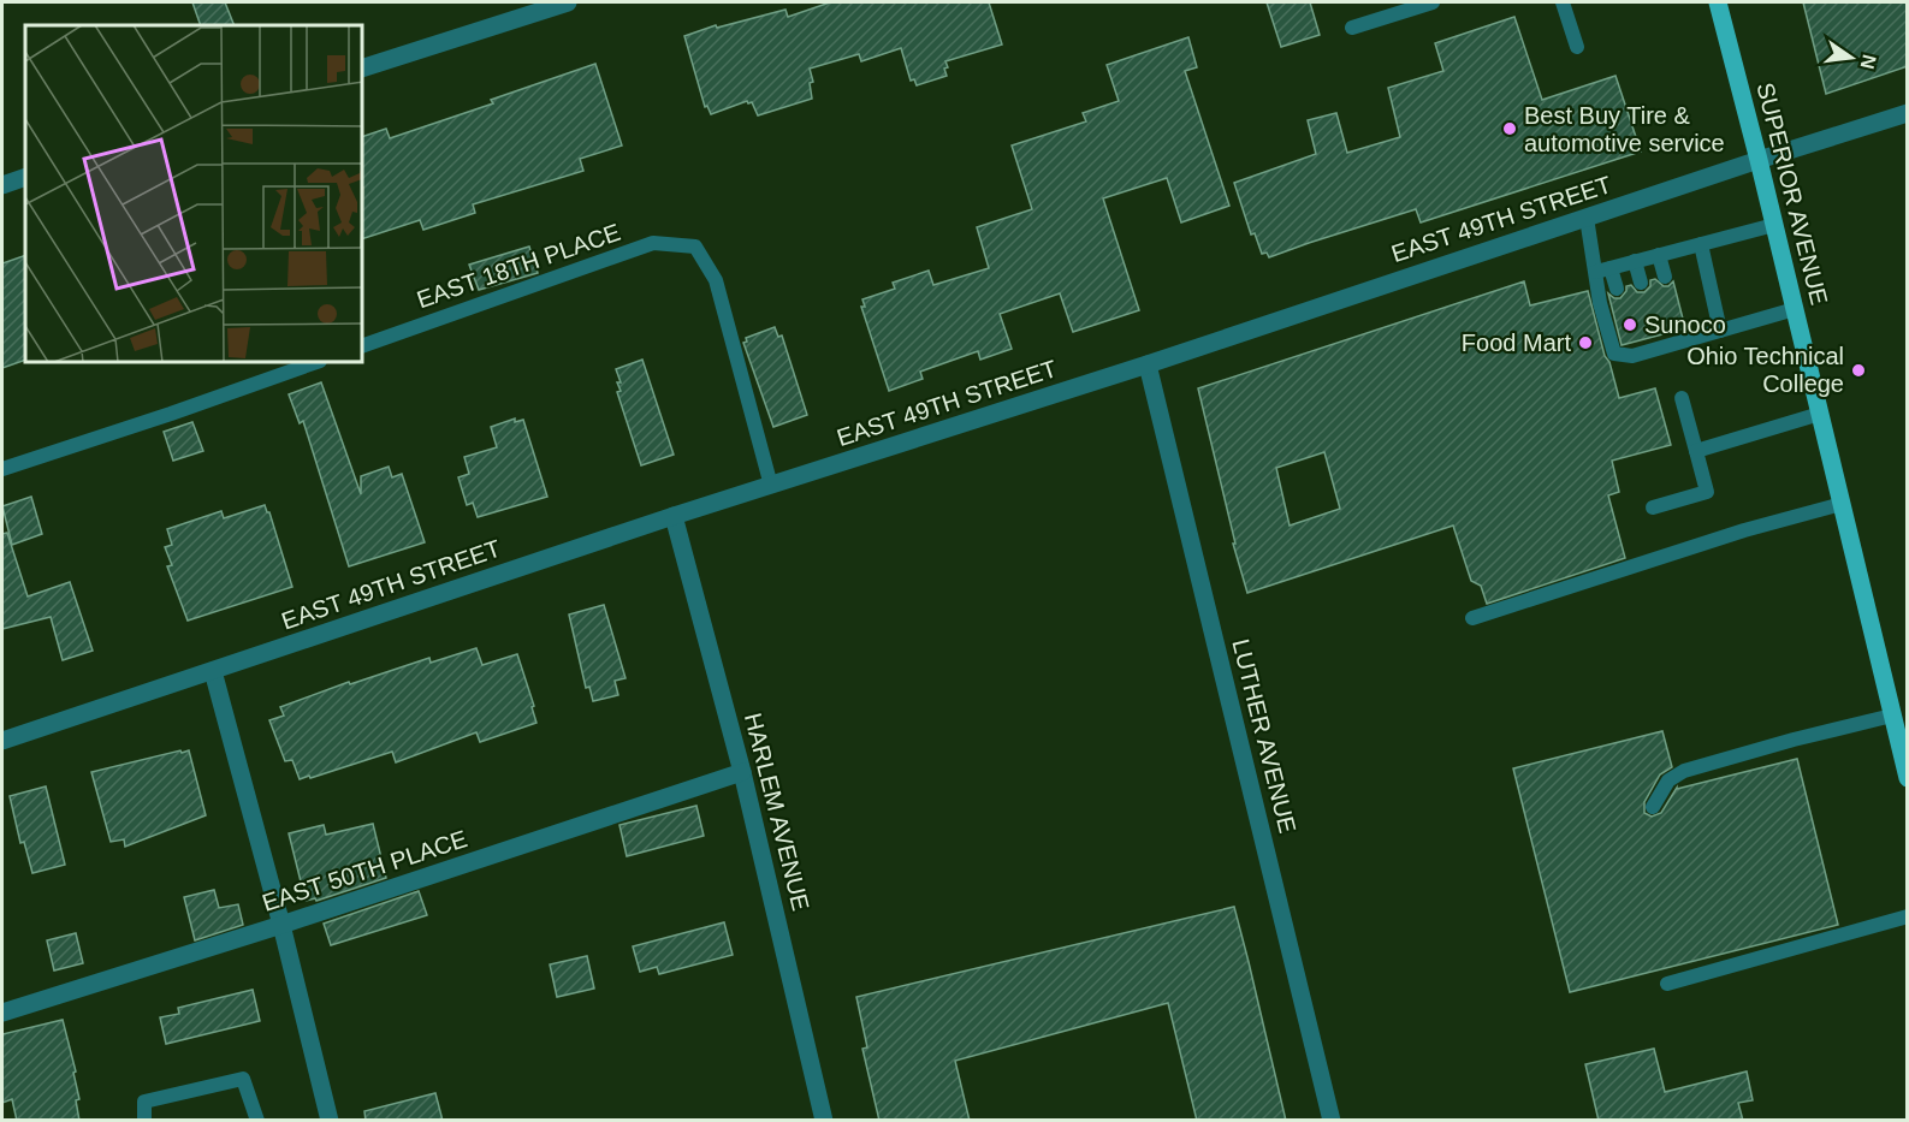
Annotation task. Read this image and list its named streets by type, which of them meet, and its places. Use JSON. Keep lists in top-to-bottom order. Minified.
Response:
{"streets":{"main road":["SUPERIOR AVENUE"],"street":["EAST 49TH STREET","LUTHER AVENUE","HARLEM AVENUE","EAST 50TH PLACE"],"lane":["EAST 18TH PLACE"]},"crossings":[["SUPERIOR AVENUE","EAST 49TH STREET"],["EAST 49TH STREET","EAST 18TH PLACE"],["EAST 49TH STREET","LUTHER AVENUE"],["EAST 49TH STREET","HARLEM AVENUE"],["HARLEM AVENUE","EAST 50TH PLACE"]],"places":["Best Buy Tire & automotive service","Sunoco","Food Mart","Ohio Technical College"],"north":"right"}
